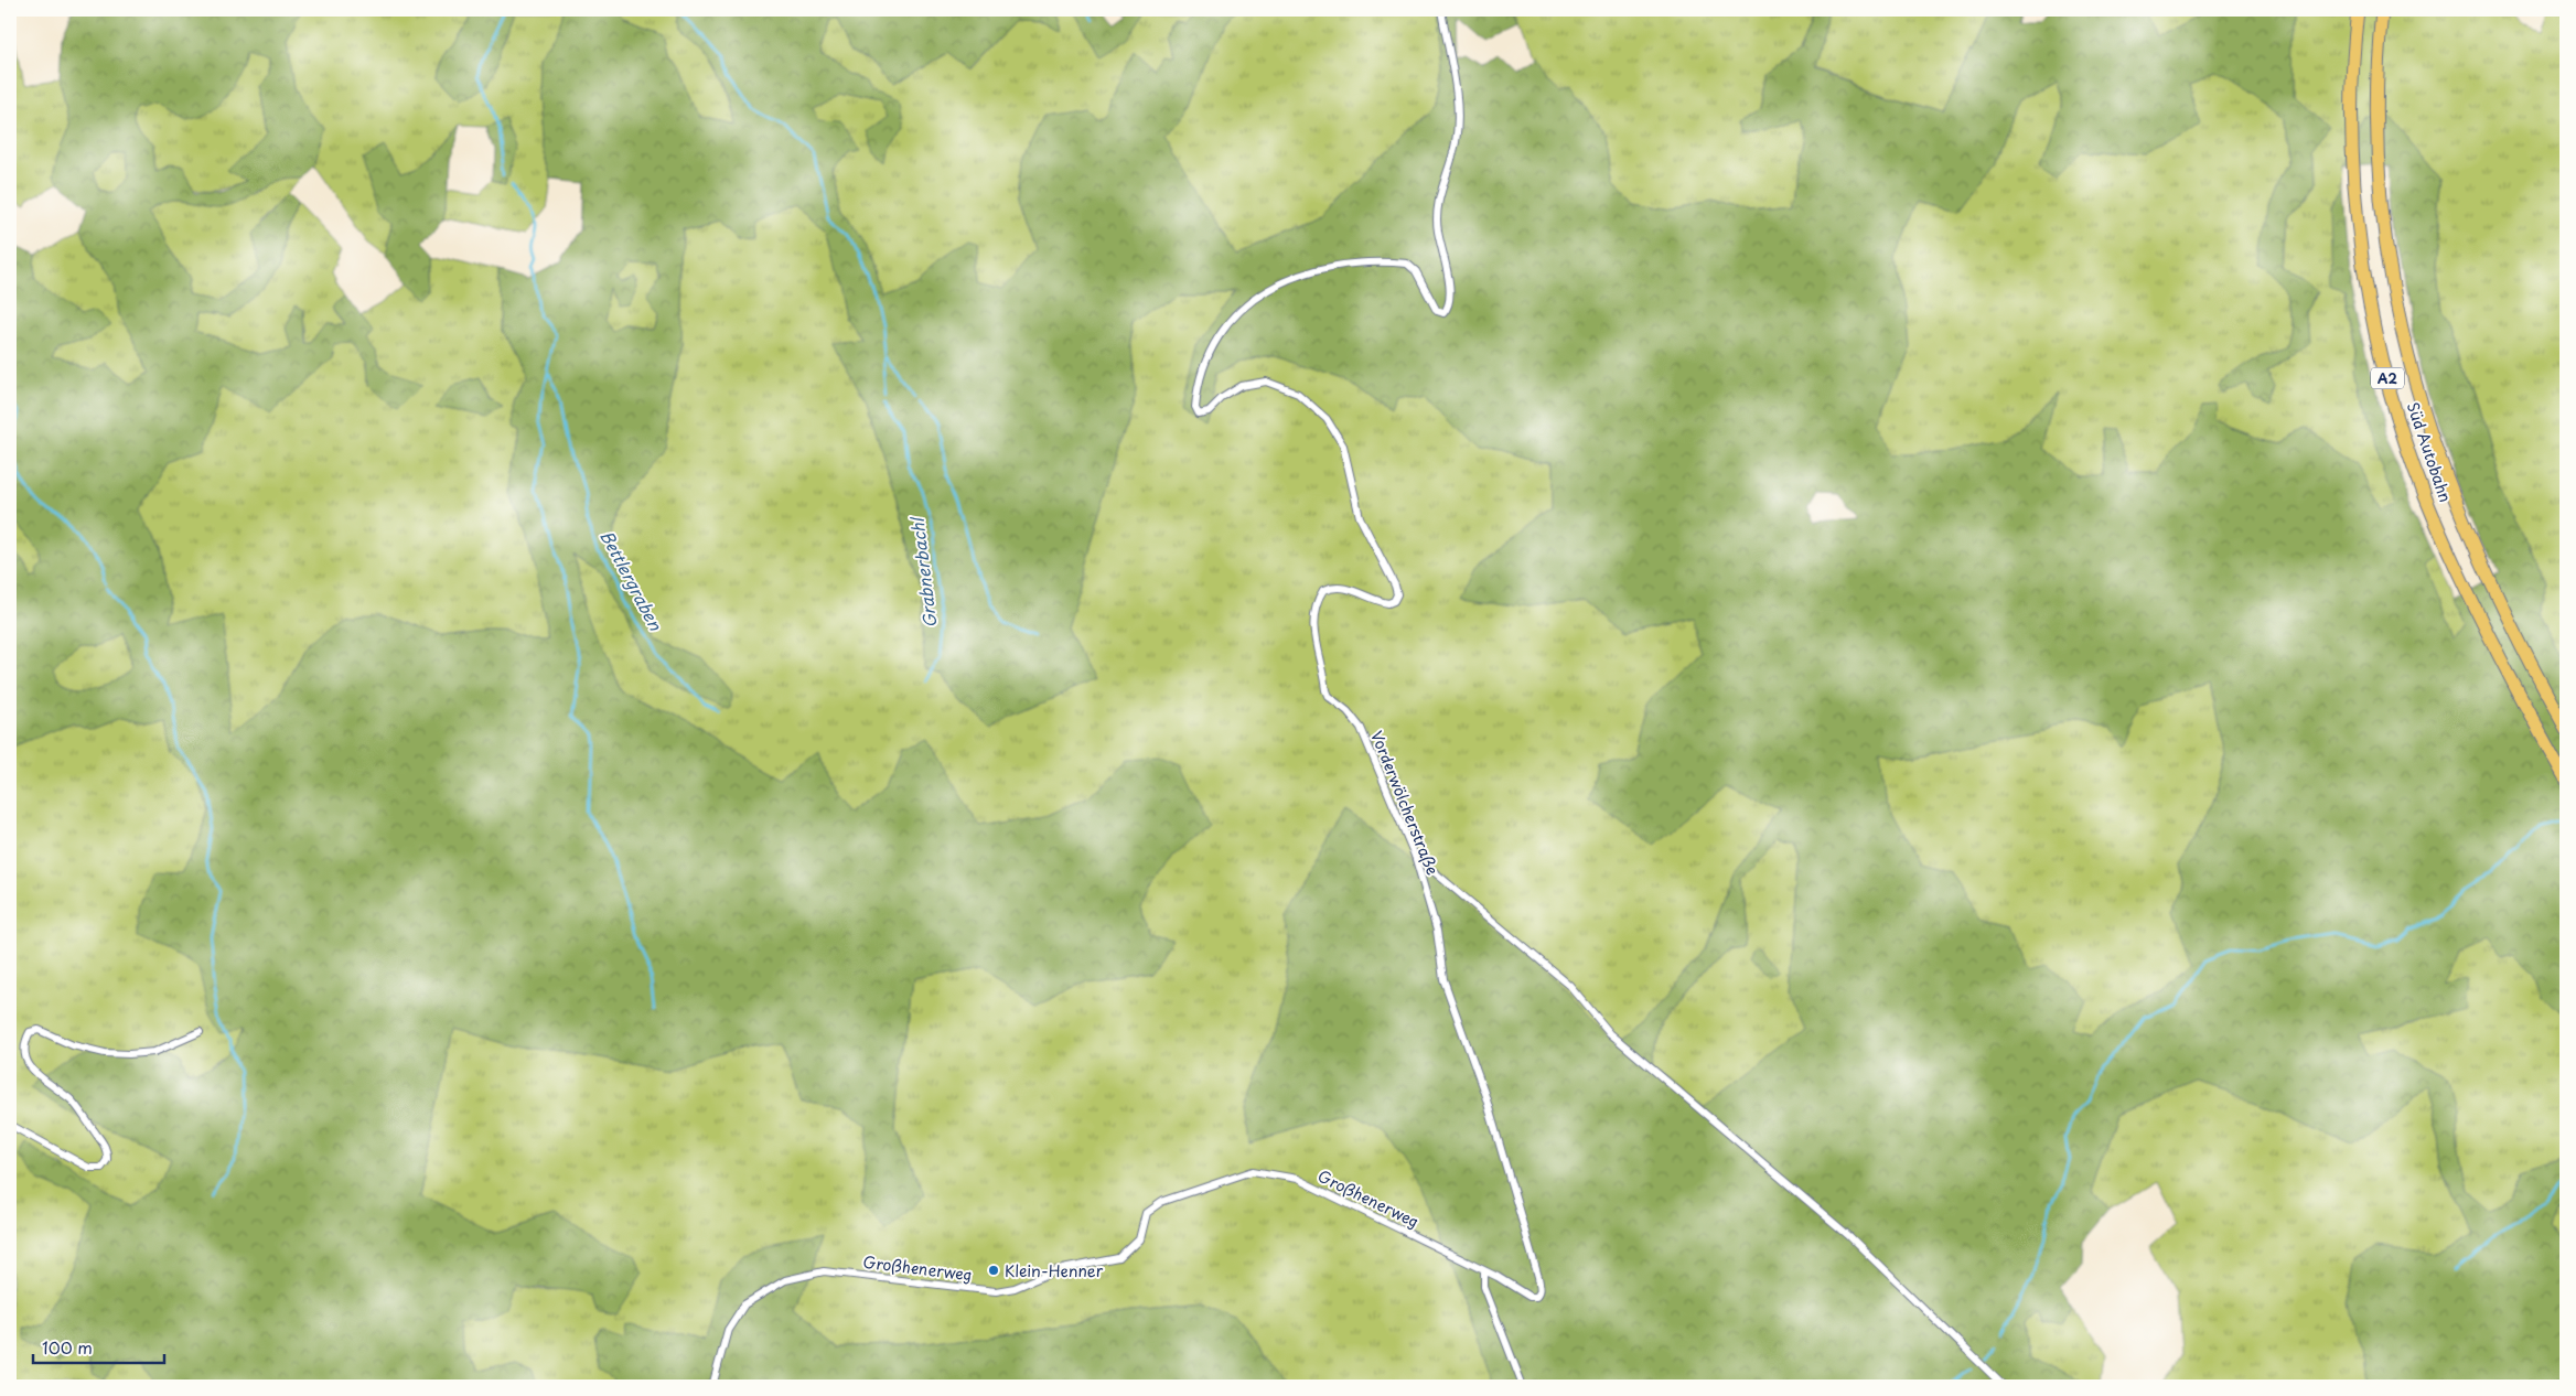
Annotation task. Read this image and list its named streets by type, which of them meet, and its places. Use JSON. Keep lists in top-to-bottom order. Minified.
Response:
{"streets":{"highway":["A2","Süd Autobahn"],"street":["Vorderwölcherstraße","Großhenerweg"]},"crossings":[["Vorderwölcherstraße","Großhenerweg"]],"water":["Grabnerbachl","Bettlergraben"],"places":["Klein-Henner"],"scale_bar":"100 m"}
